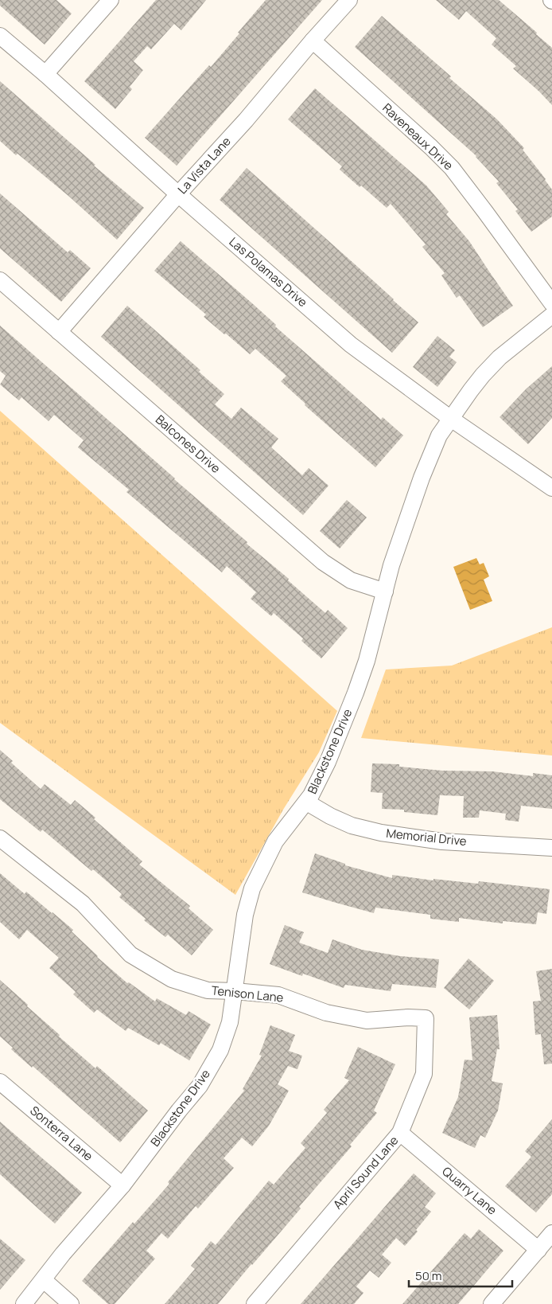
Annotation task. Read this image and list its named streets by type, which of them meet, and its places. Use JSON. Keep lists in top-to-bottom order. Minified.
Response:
{"streets":{"street":["Raveneaux Drive","La Vista Lane","Las Polamas Drive","Balcones Drive","Blackstone Drive","Memorial Drive","Tenison Lane","Sonterra Lane","April Sound Lane","Quarry Lane"]},"crossings":[["Raveneaux Drive","La Vista Lane"],["La Vista Lane","Las Polamas Drive"],["La Vista Lane","Balcones Drive"],["Las Polamas Drive","Blackstone Drive"],["Balcones Drive","Blackstone Drive"],["Blackstone Drive","Memorial Drive"],["Blackstone Drive","Tenison Lane"],["Blackstone Drive","Sonterra Lane"],["Tenison Lane","April Sound Lane"],["April Sound Lane","Quarry Lane"]],"scale_bar":"50 m"}
